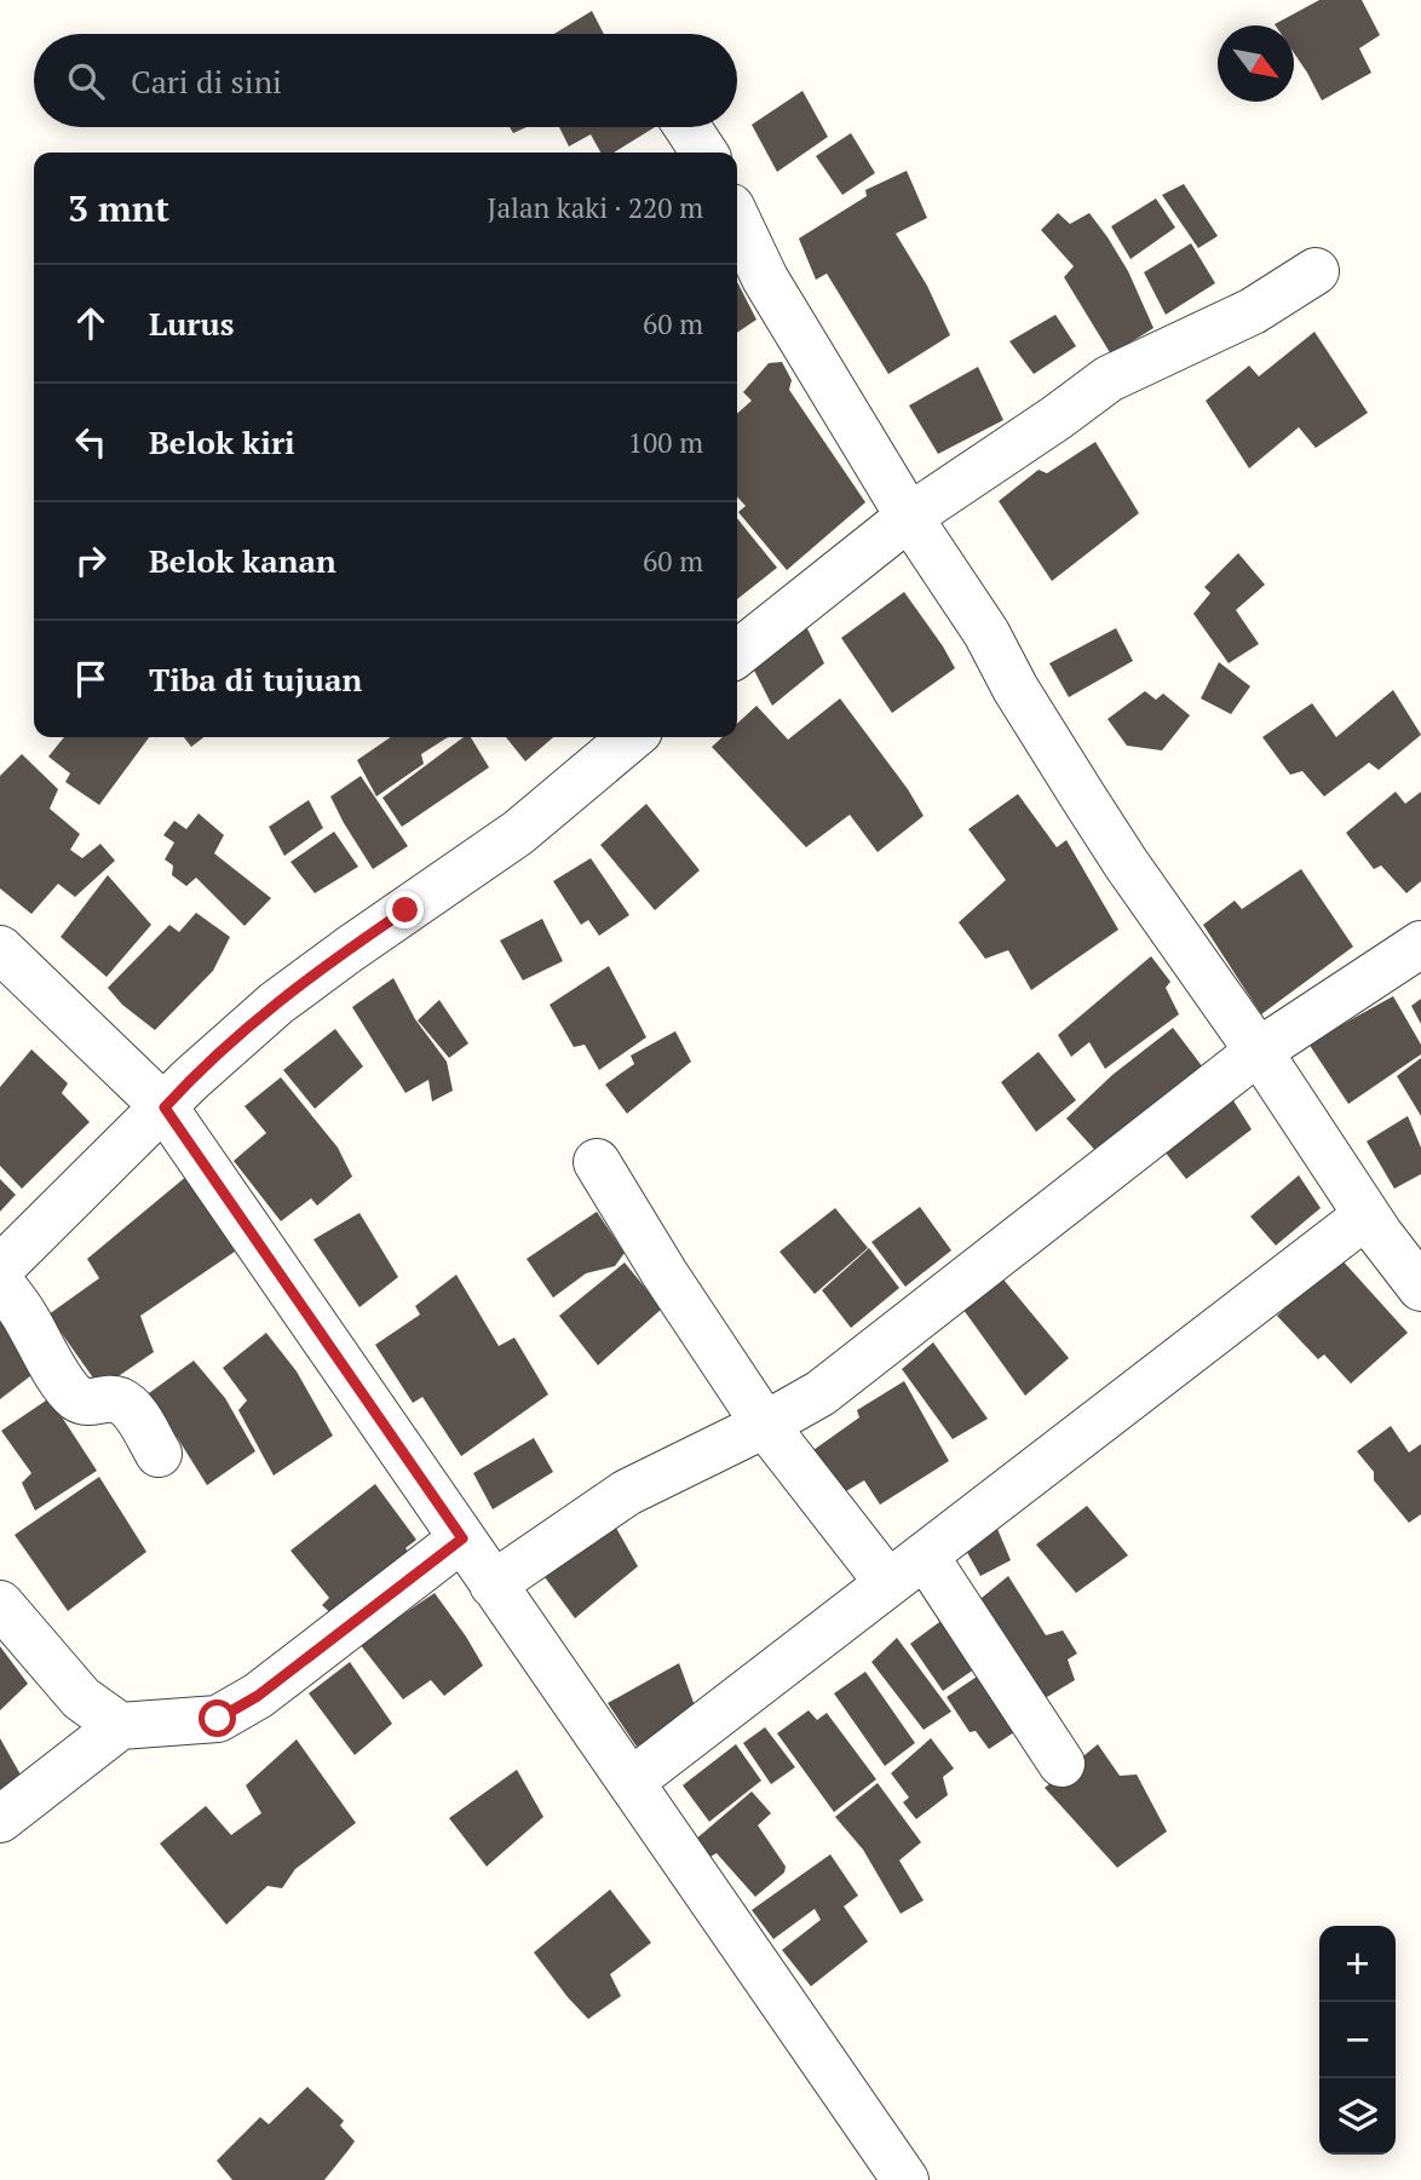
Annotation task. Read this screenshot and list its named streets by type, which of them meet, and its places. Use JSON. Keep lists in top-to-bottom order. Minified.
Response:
{"north":"bottom right","page":{"search":"Cari di sini","heading":["3 mnt","Jalan kaki · 220 m"],"list":[["Lurus","60 m"],["Belok kiri","100 m"],["Belok kanan","60 m"],"Tiba di tujuan"],"map_buttons":["+","−"]}}
